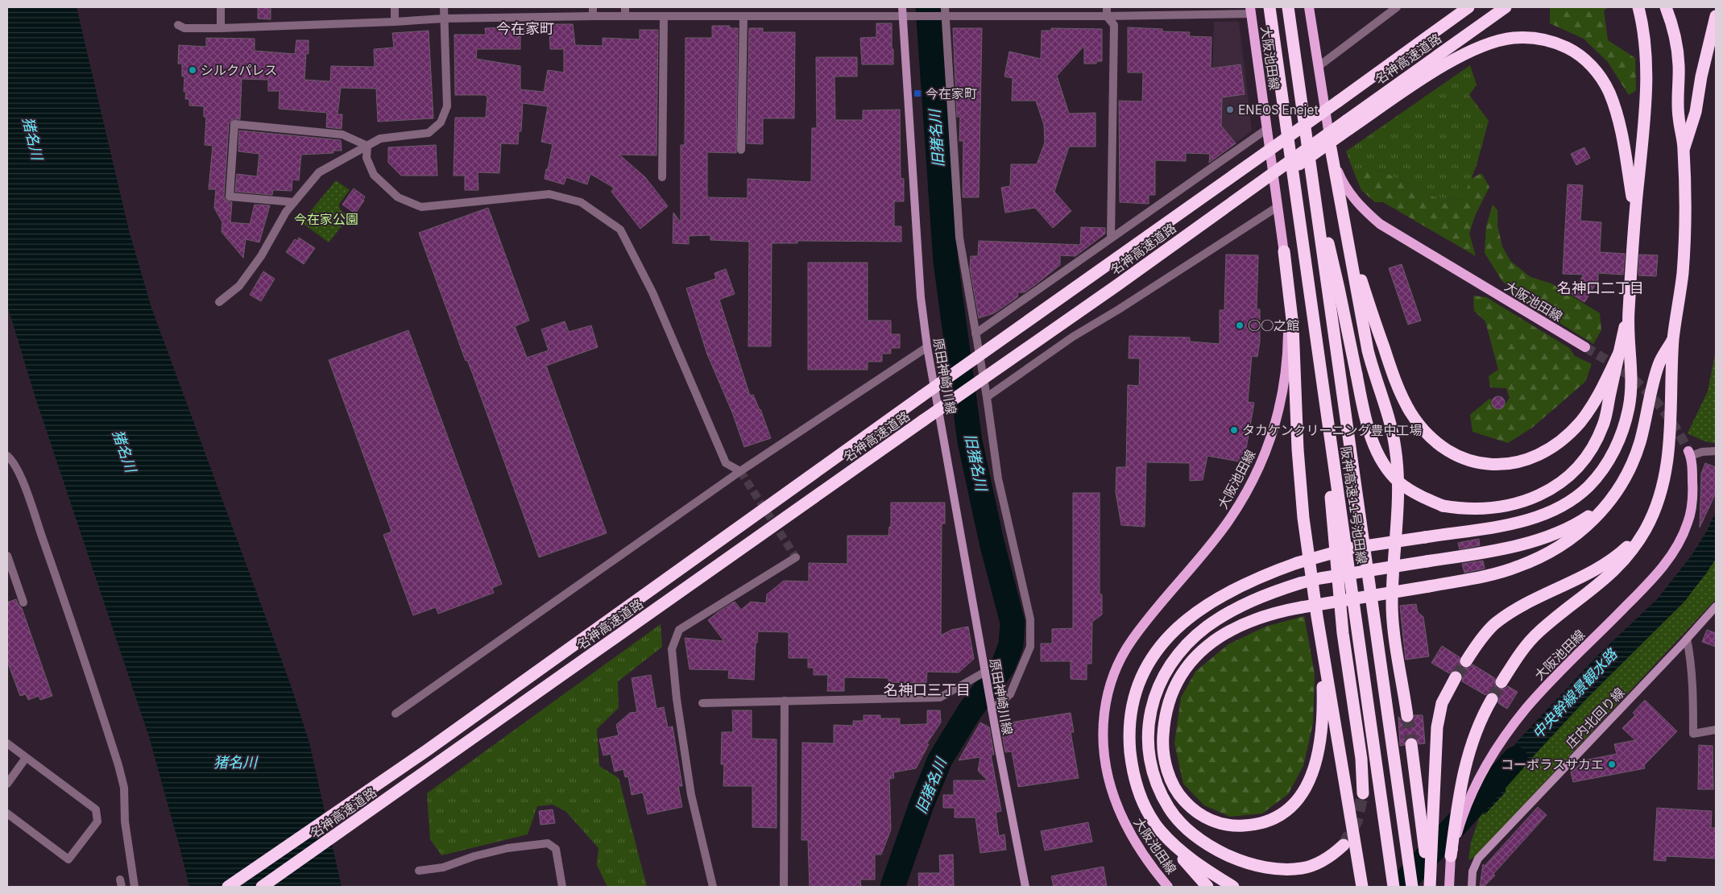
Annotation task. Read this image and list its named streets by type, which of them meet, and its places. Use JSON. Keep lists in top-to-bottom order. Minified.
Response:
{"streets":{"highway":["名神高速道路","阪神高速11号池田線"],"main road":["大阪池田線"],"street":["原田神崎川線","庄内北回り線"]},"districts":["今在家町","名神口二丁目","名神口三丁目"],"water":["猪名川","旧猪名川","中央幹線景観水路"],"parks":["今在家公園"],"places":{"other":["シルクパレス","ENEOS Enejet","○○之館","タカケンクリーニング豊中工場","コーポラスサカエ"],"transit":["今在家町"]}}
